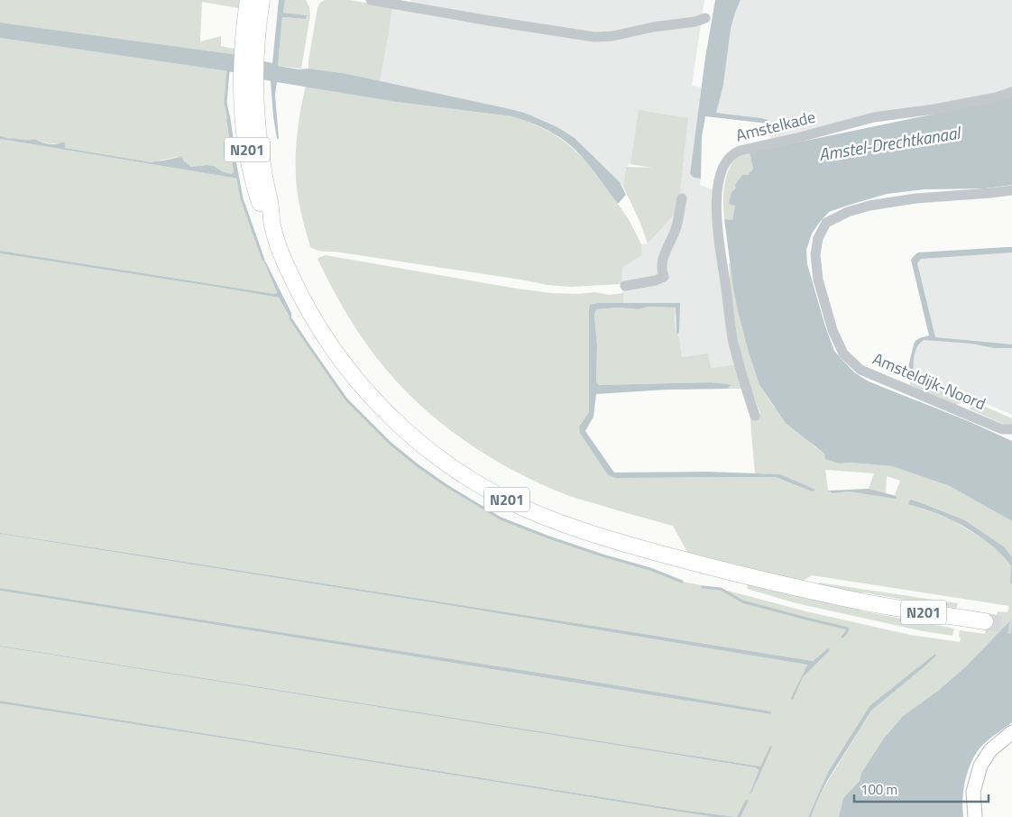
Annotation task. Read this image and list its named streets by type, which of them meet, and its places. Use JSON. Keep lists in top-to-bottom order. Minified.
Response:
{"streets":{"main road":["N201"],"street":["Amstelkade","Amsteldijk-Noord"]},"water":["Amstel-Drechtkanaal"],"scale_bar":"100 m"}
